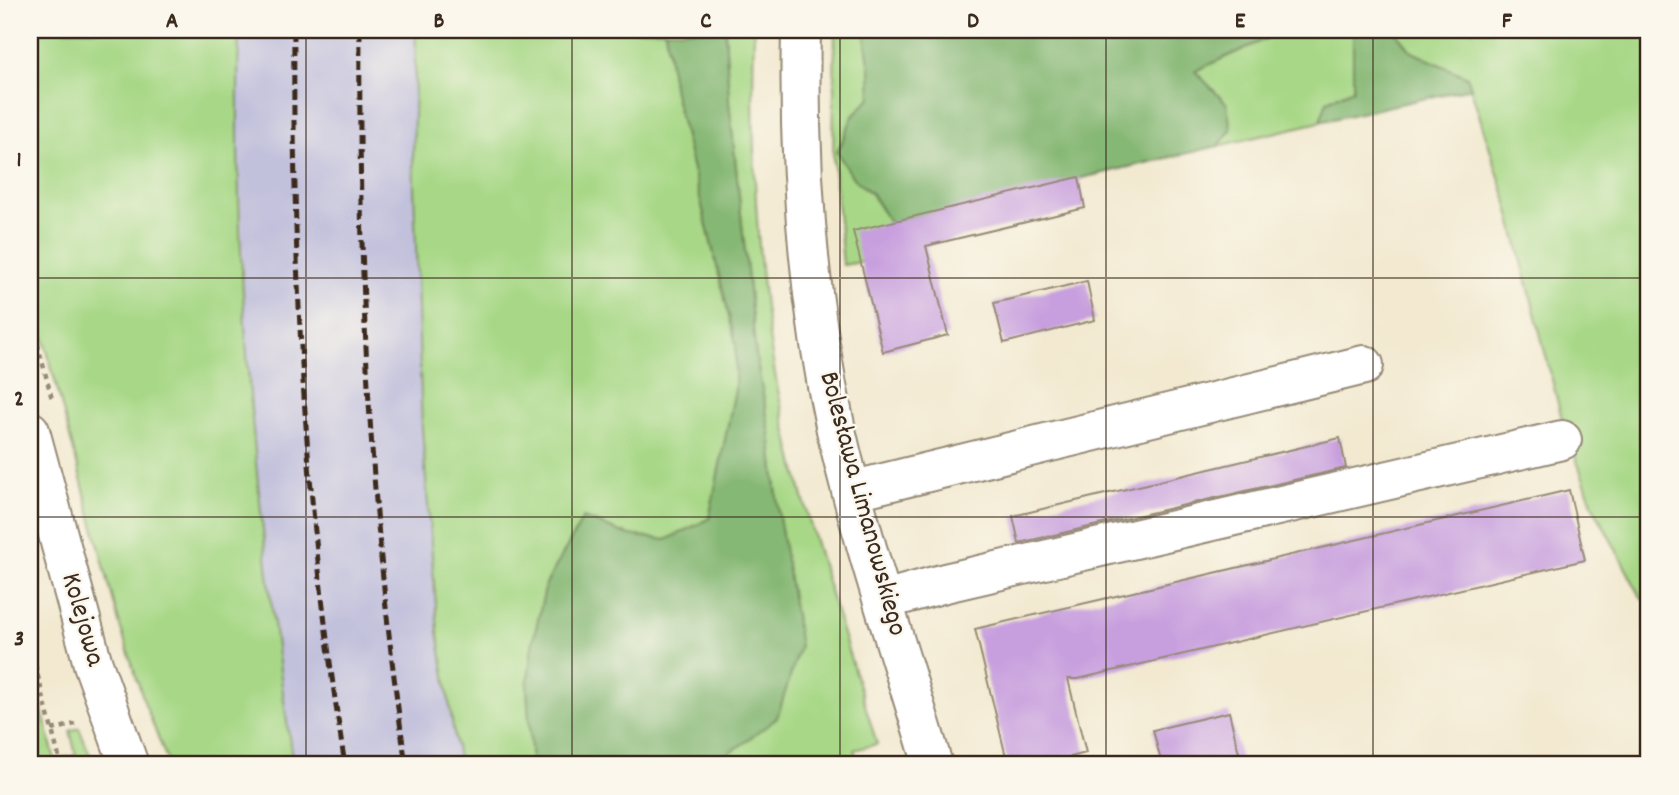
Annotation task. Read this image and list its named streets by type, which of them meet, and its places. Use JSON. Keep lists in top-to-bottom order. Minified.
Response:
{"streets":{"street":["Bolesława Limanowskiego","Kolejowa"]},"grid":{"columns":["A","B","C","D","E","F"],"rows":["1","2","3"]}}
